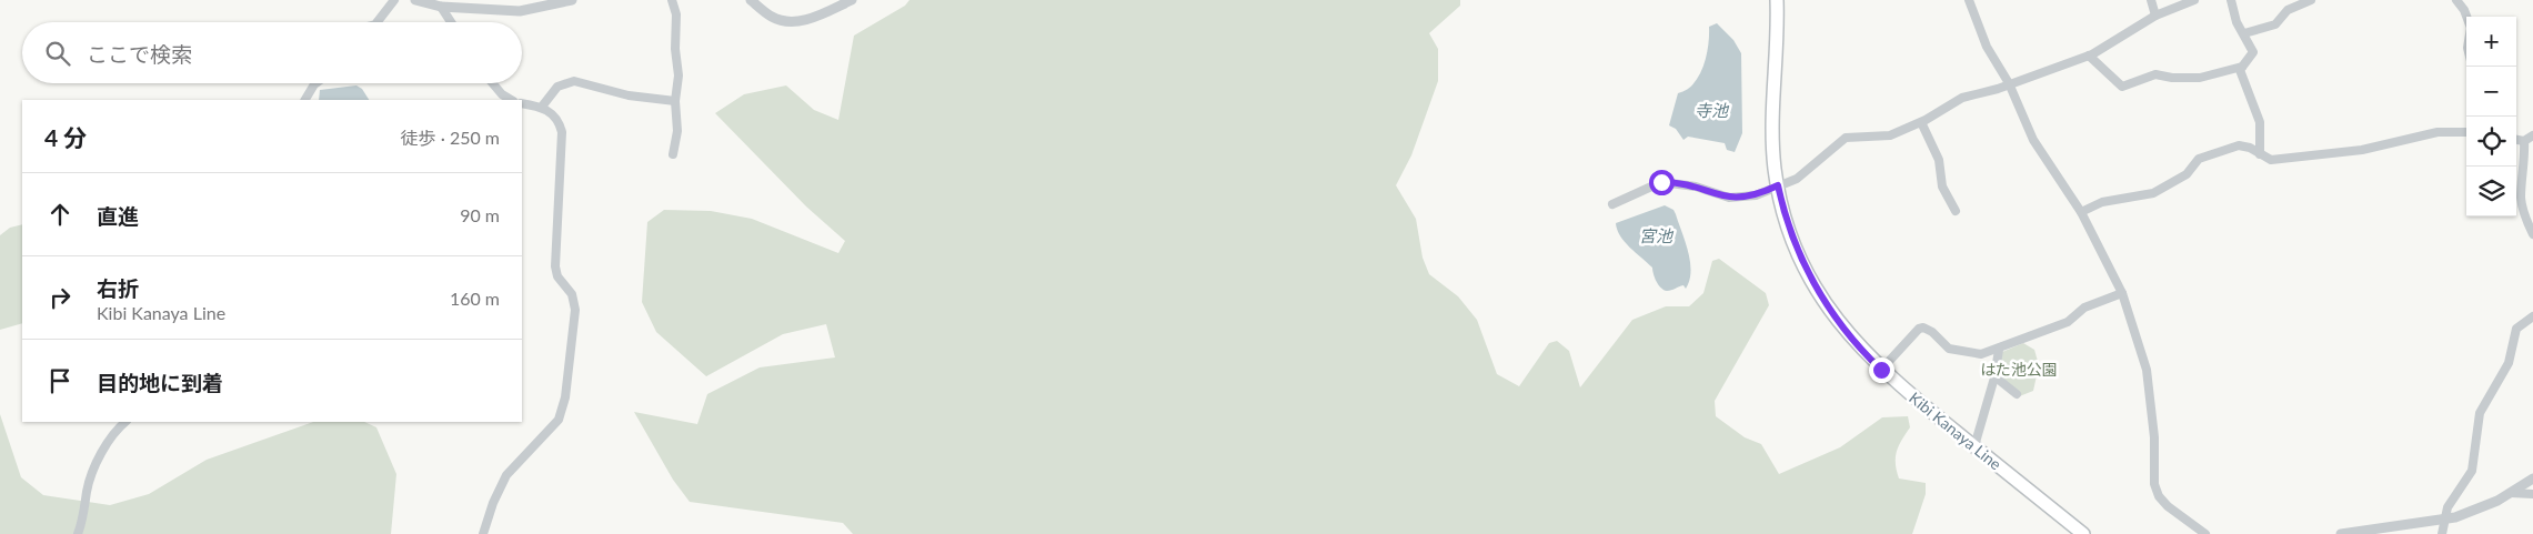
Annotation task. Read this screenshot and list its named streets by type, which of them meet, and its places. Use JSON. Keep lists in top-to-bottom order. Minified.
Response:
{"streets":{"main road":["Kibi Kanaya Line"]},"water":["寺池","宮池"],"parks":["はた池公園"],"page":{"map_buttons":["+","−"],"search":"ここで検索","heading":["4 分","徒歩 · 250 m"],"list":[["直進","90 m"],["右折","Kibi Kanaya Line","160 m"],"目的地に到着"]}}
